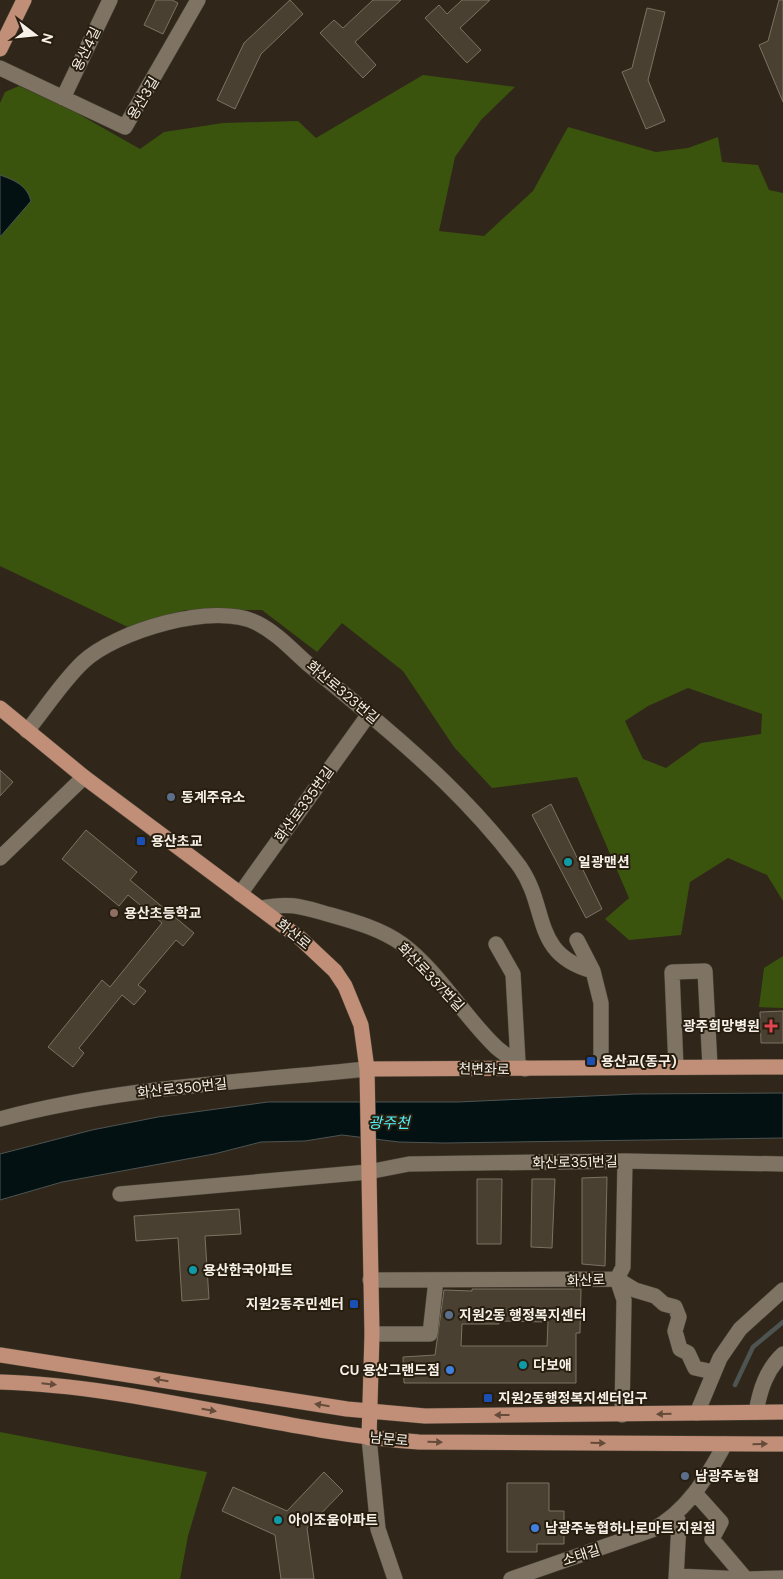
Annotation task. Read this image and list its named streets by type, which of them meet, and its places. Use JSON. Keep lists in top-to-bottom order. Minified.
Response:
{"streets":{"main road":["화산로","천변좌로","남문로"],"street":["용산4길","용산3길","화산로323번길","화산로335번길","화산로337번길","화산로350번길","화산로351번길","소태길"]},"crossings":[["용산4길","용산3길"],["화산로323번길","화산로335번길"],["화산로323번길","화산로"],["화산로335번길","화산로"],["화산로","화산로337번길"],["화산로","천변좌로"],["화산로","화산로350번길"],["화산로","화산로351번길"],["화산로","남문로"],["화산로337번길","천변좌로"],["천변좌로","화산로350번길"],["남문로","소태길"]],"water":["광주천"],"places":{"other":["동계주유소","일광맨션","용산초등학교","용산한국아파트","지원2동 행정복지센터","다보애","CU 용산그랜드점","남광주농협","아이조움아파트","남광주농협하나로마트 지원점"],"transit":["용산초교","용산교(동구)","지원2동주민센터","지원2동행정복지센터입구"],"health":["광주희망병원"]},"north":"right"}
